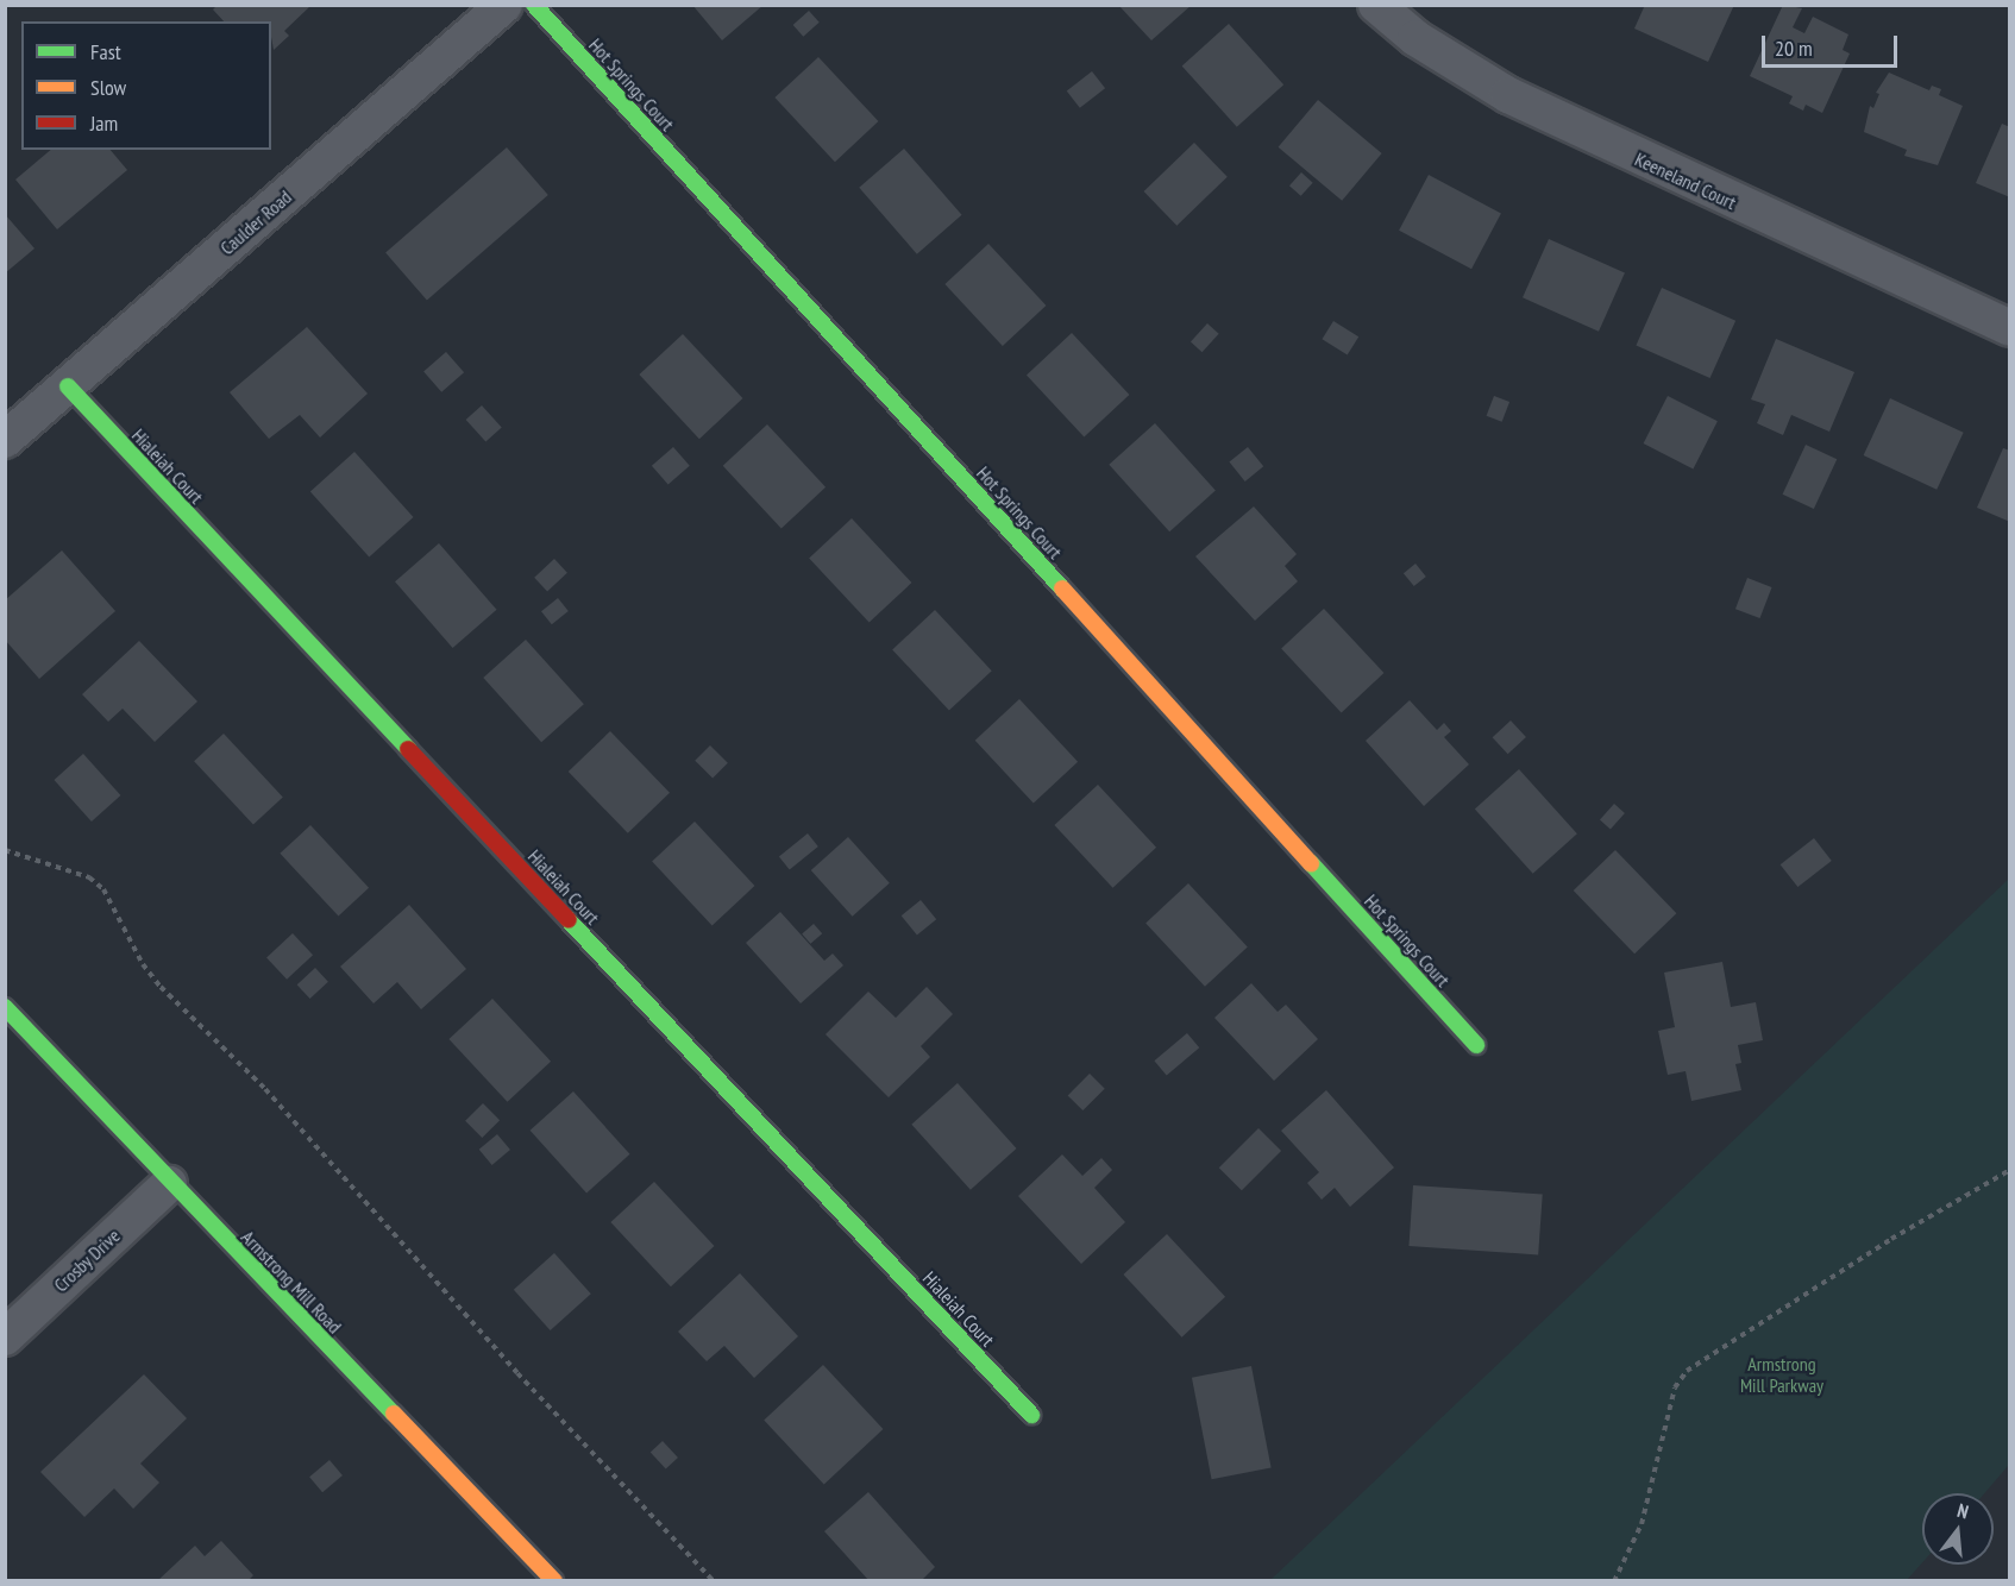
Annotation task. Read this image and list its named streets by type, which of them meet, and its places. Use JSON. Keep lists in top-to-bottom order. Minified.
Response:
{"streets":{"street":["Hot Springs Court","Keeneland Court","Caulder Road","Hialeiah Court","Crosby Drive","Armstrong Mill Road"]},"crossings":[["Caulder Road","Hialeiah Court"],["Crosby Drive","Armstrong Mill Road"]],"parks":["Armstrong Mill Parkway"],"legend":["Fast","Slow","Jam"],"scale_bar":"20 m","north":"top"}
